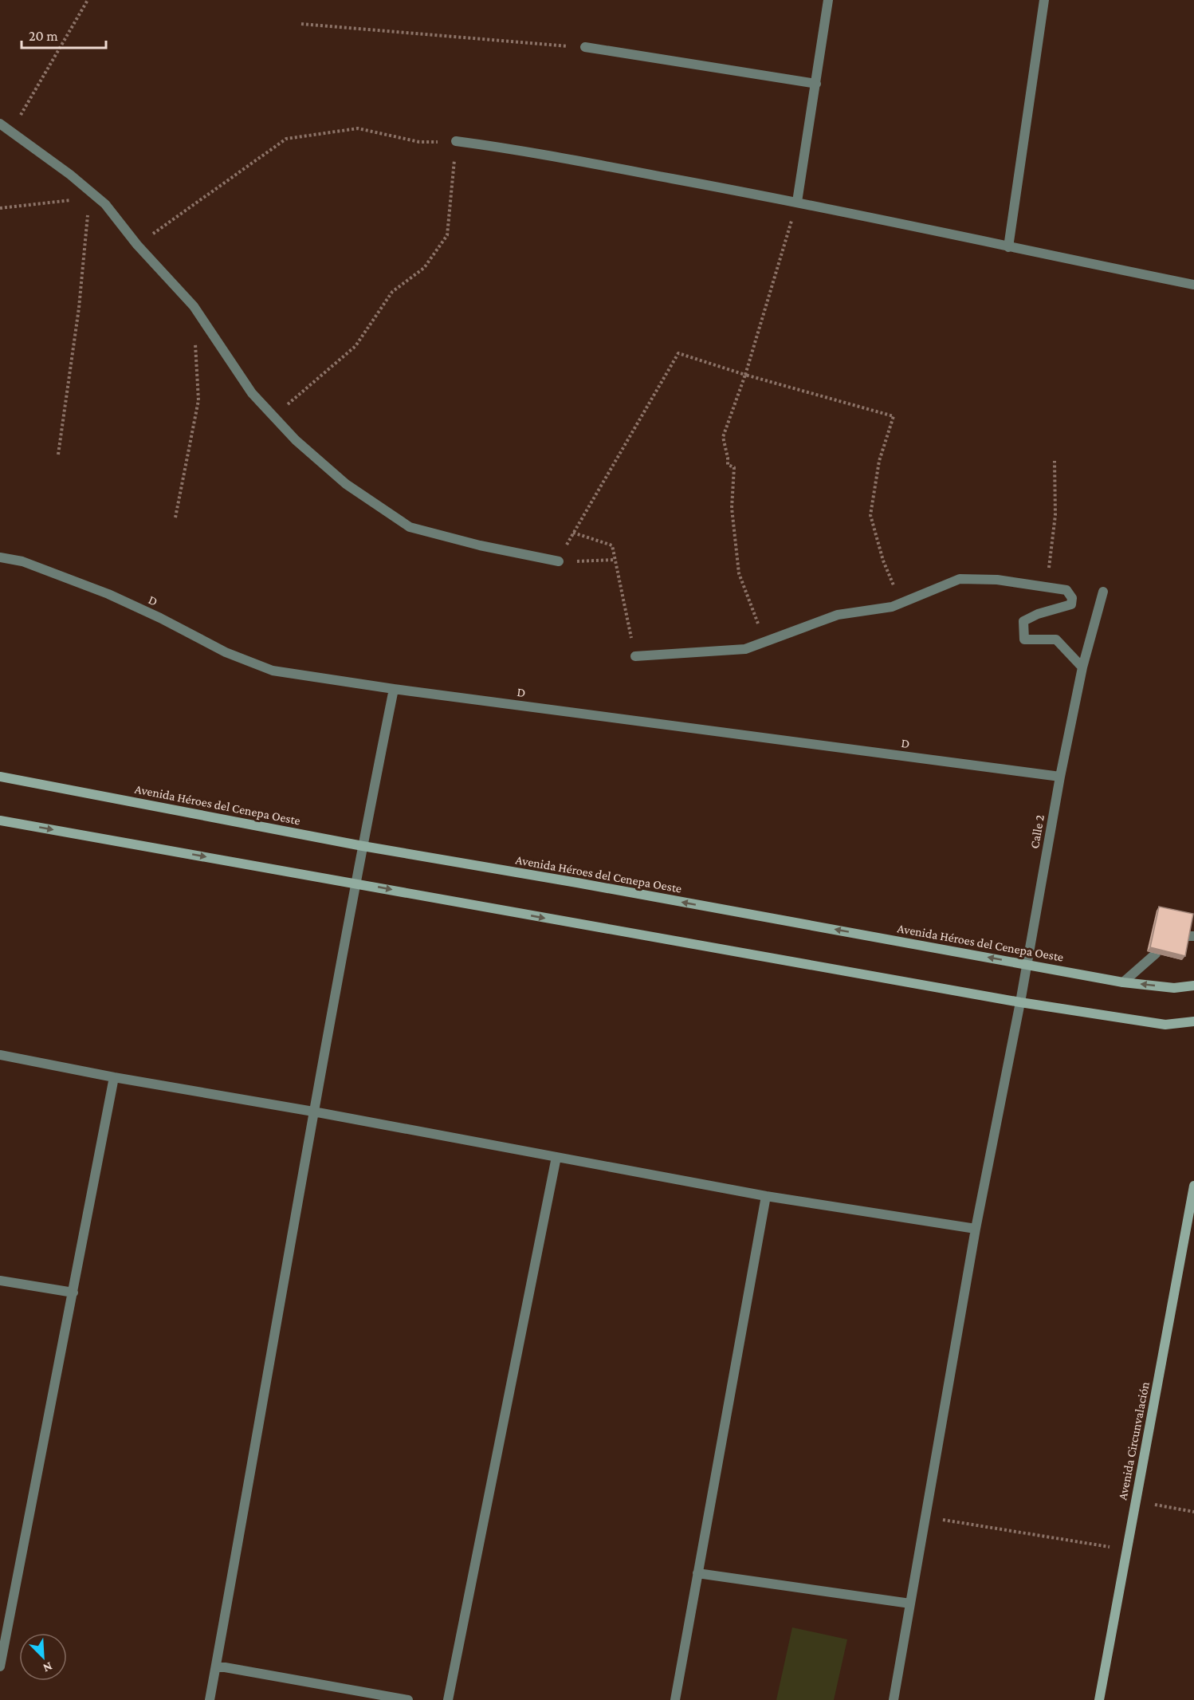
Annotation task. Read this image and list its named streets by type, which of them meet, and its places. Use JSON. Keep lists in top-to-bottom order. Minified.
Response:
{"streets":{"main road":["Avenida Héroes del Cenepa Oeste","Avenida Circunvalación"],"street":["D","Calle 2"]},"crossings":[["D","Calle 2"],["Avenida Héroes del Cenepa Oeste","Calle 2"]],"scale_bar":"20 m","north":"bottom right"}
